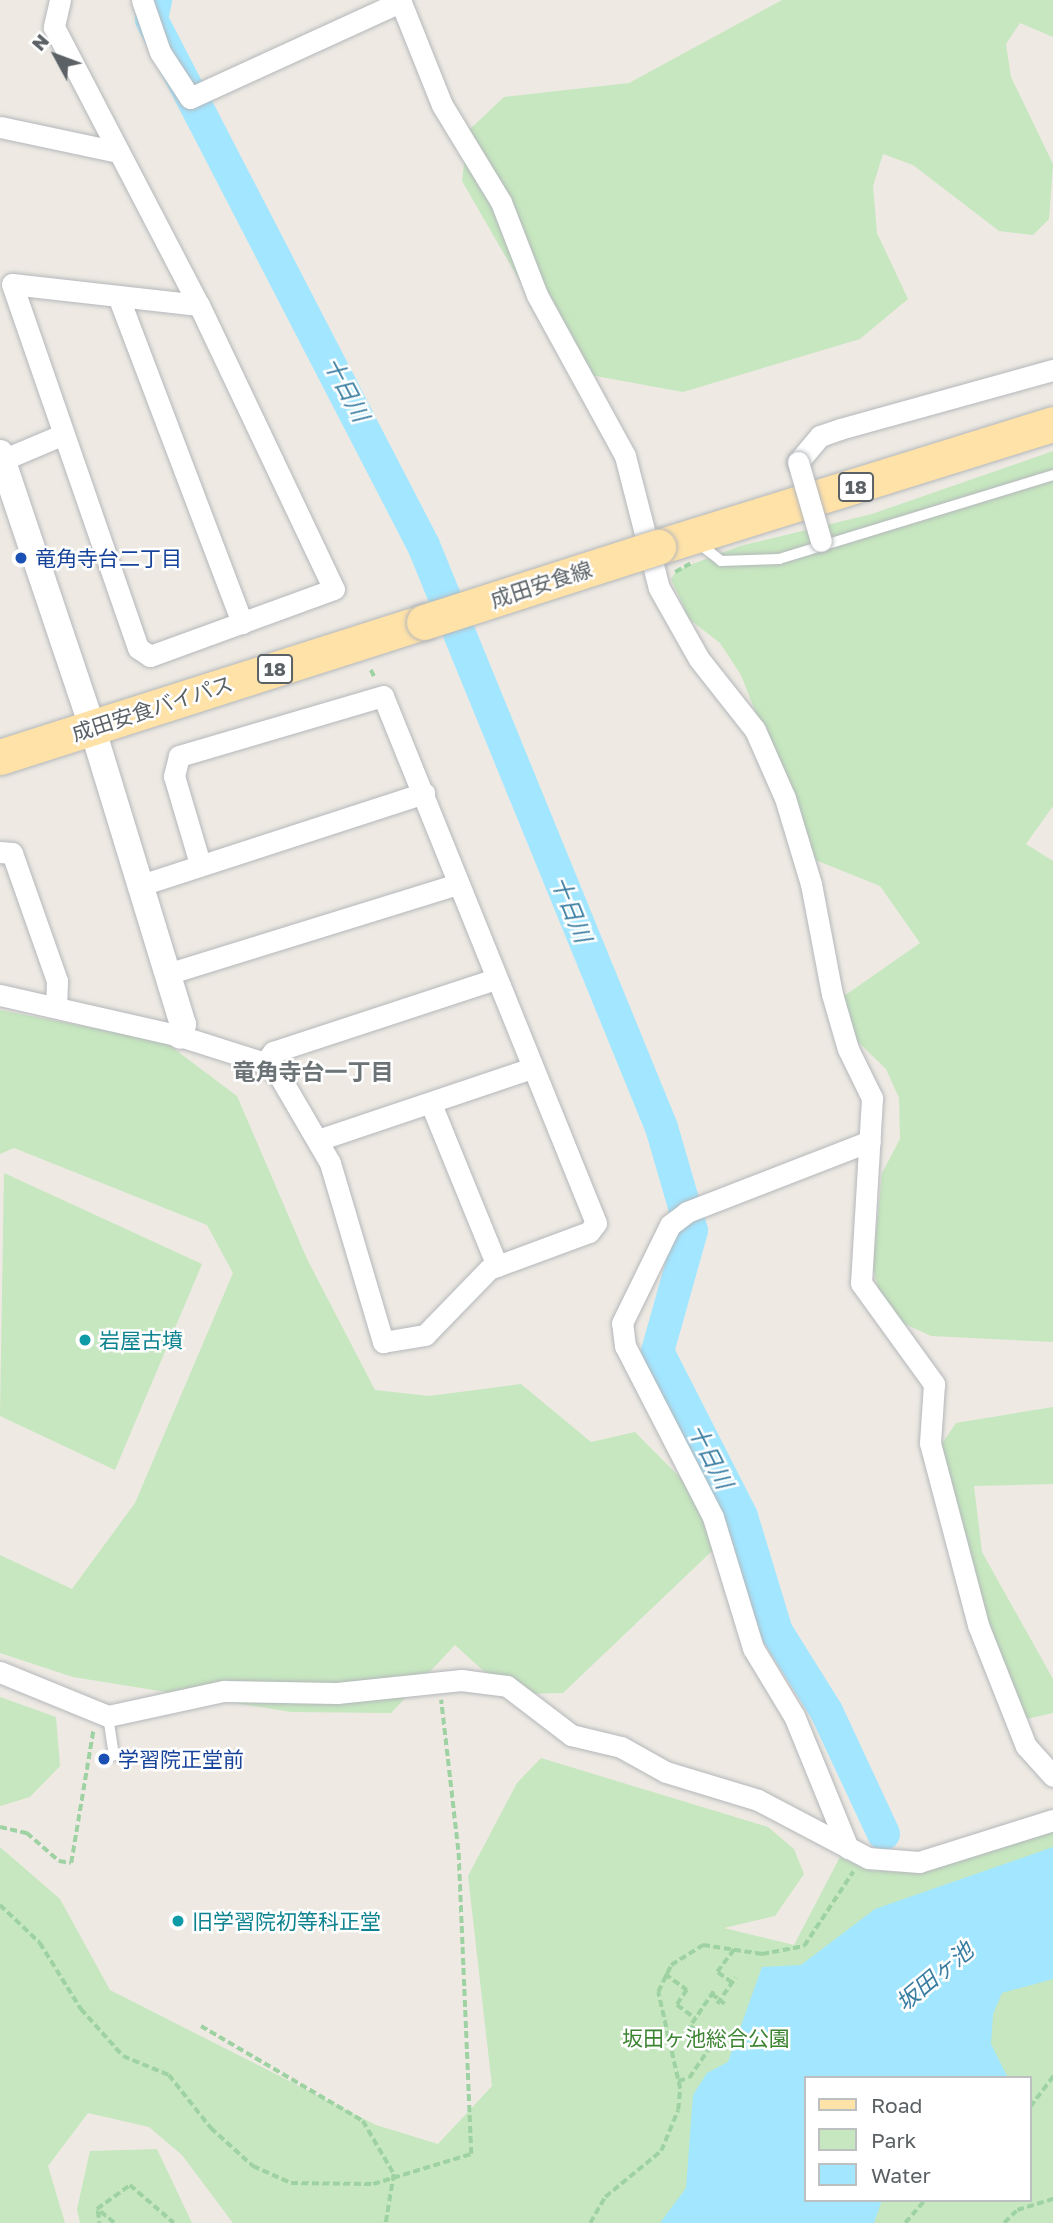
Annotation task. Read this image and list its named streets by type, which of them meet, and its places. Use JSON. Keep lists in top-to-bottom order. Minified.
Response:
{"streets":{"main road":["18","成田安食線","成田安食バイパス"]},"crossings":[["18","成田安食線"],["成田安食線","成田安食バイパス"]],"districts":["竜角寺台一丁目"],"water":["十日川","坂田ヶ池"],"parks":["坂田ヶ池総合公園"],"places":["竜角寺台二丁目","岩屋古墳","学習院正堂前","旧学習院初等科正堂"],"legend":["Road","Park","Water"],"north":"top left"}
